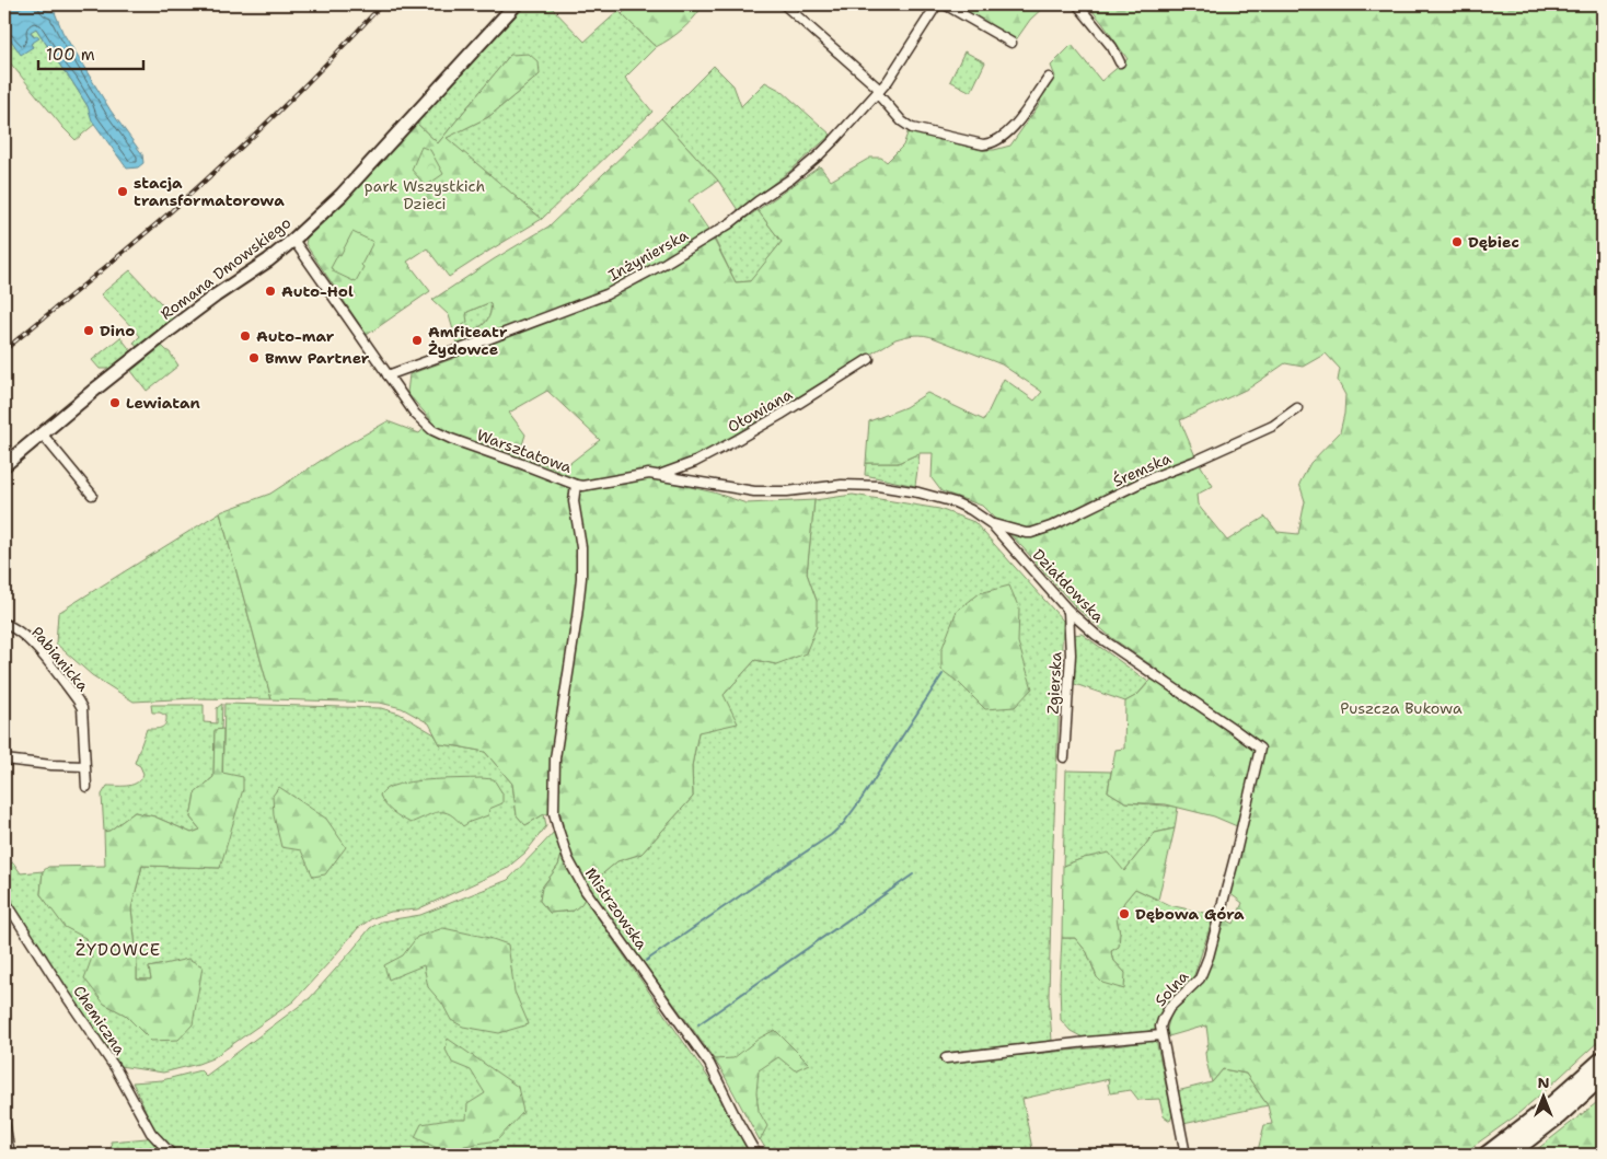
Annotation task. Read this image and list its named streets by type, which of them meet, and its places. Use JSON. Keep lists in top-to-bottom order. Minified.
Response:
{"streets":{"main road":["Romana Dmowskiego"],"street":["Inżynierska","Ołowiana","Warsztatowa","Śremska","Działdowska","Pabianicka","Zgierska","Mistrzowska","Solna","Chemiczna"]},"crossings":[["Inżynierska","Warsztatowa"],["Romana Dmowskiego","Warsztatowa"],["Ołowiana","Warsztatowa"],["Warsztatowa","Działdowska"],["Warsztatowa","Mistrzowska"],["Śremska","Działdowska"],["Działdowska","Zgierska"],["Działdowska","Solna"]],"districts":["ŻYDOWCE"],"parks":["park Wszystkich Dzieci","Puszcza Bukowa"],"places":["stacja transformatorowa","Dębiec","Auto-Hol","Dino","Auto-mar","Amfiteatr Żydowce","Bmw Partner","Lewiatan","Dębowa Góra"],"scale_bar":"100 m","north":"top"}
